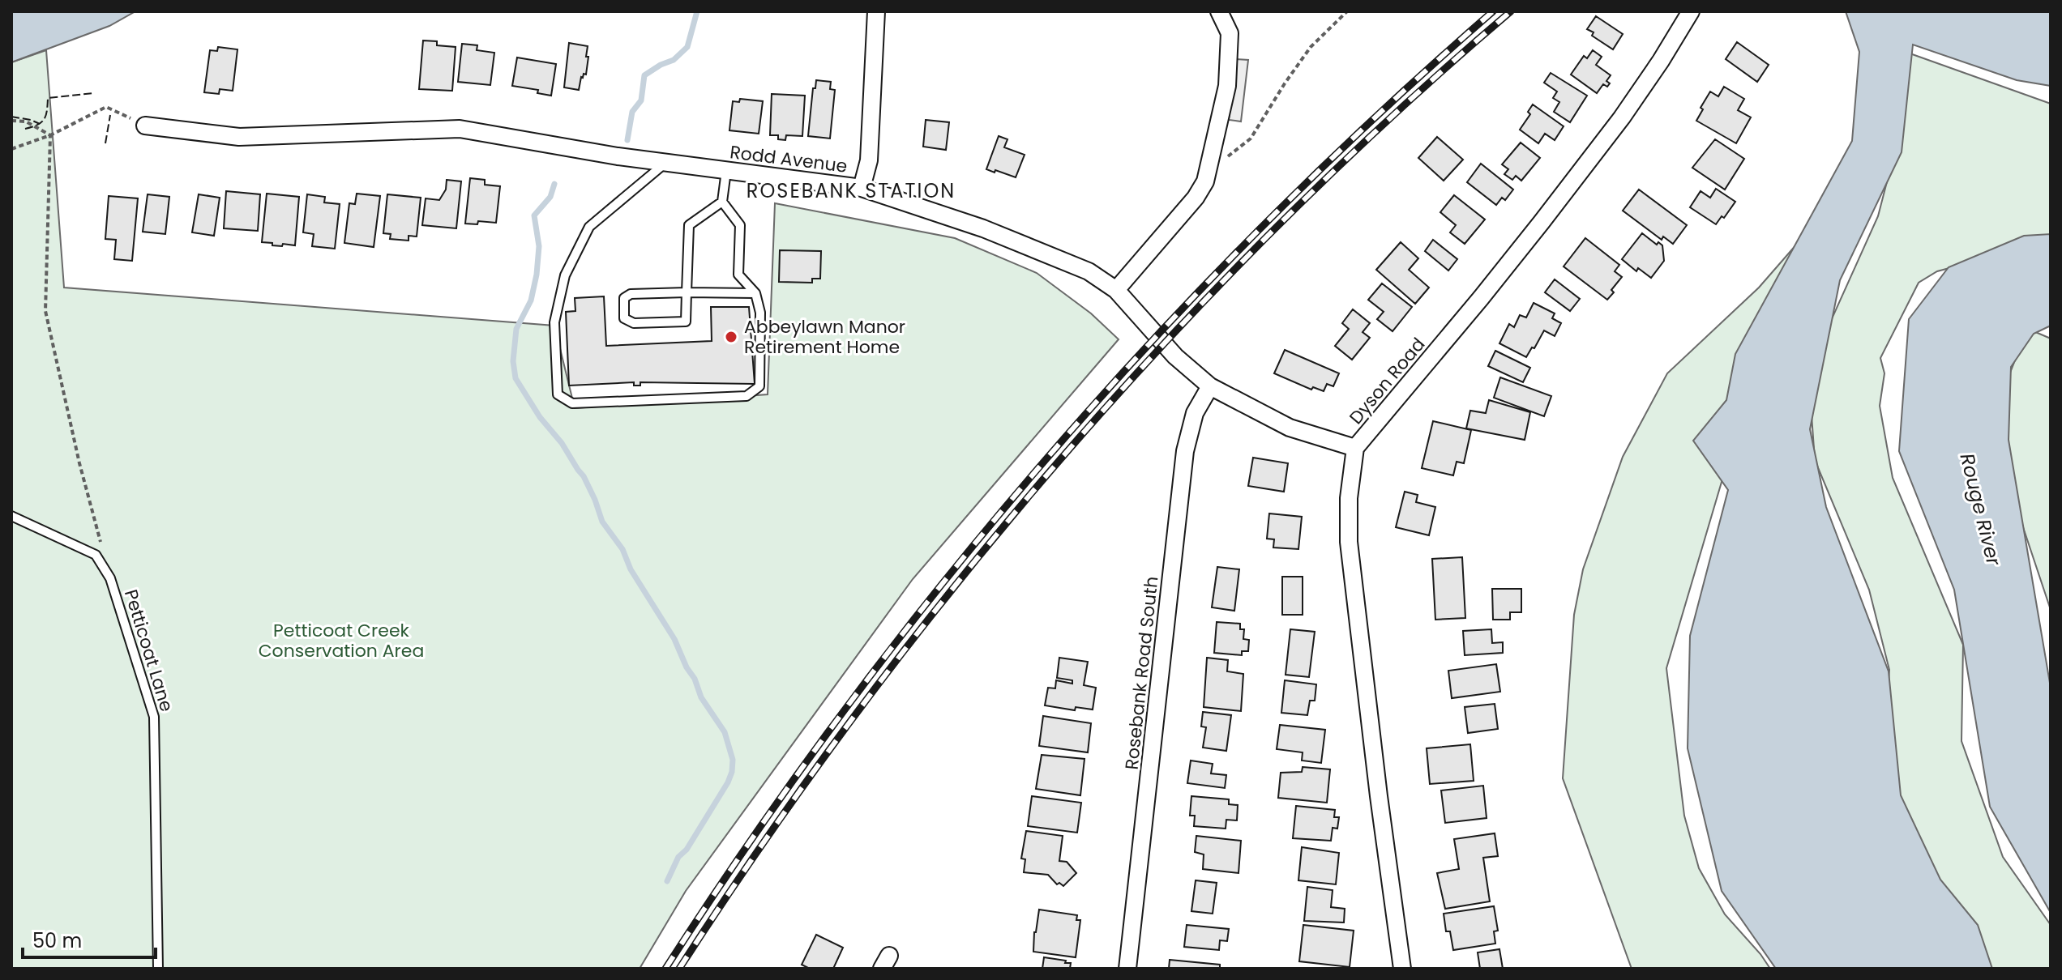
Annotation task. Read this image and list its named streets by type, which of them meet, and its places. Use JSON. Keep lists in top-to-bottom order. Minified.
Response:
{"streets":{"street":["Rodd Avenue","Dyson Road","Rosebank Road South"],"lane":["Petticoat Lane"]},"crossings":[["Rodd Avenue","Dyson Road"],["Rodd Avenue","Rosebank Road South"]],"districts":["ROSEBANK STATION"],"water":["Rouge River"],"parks":["Petticoat Creek Conservation Area"],"places":["Abbeylawn Manor Retirement Home"],"scale_bar":"50 m"}
